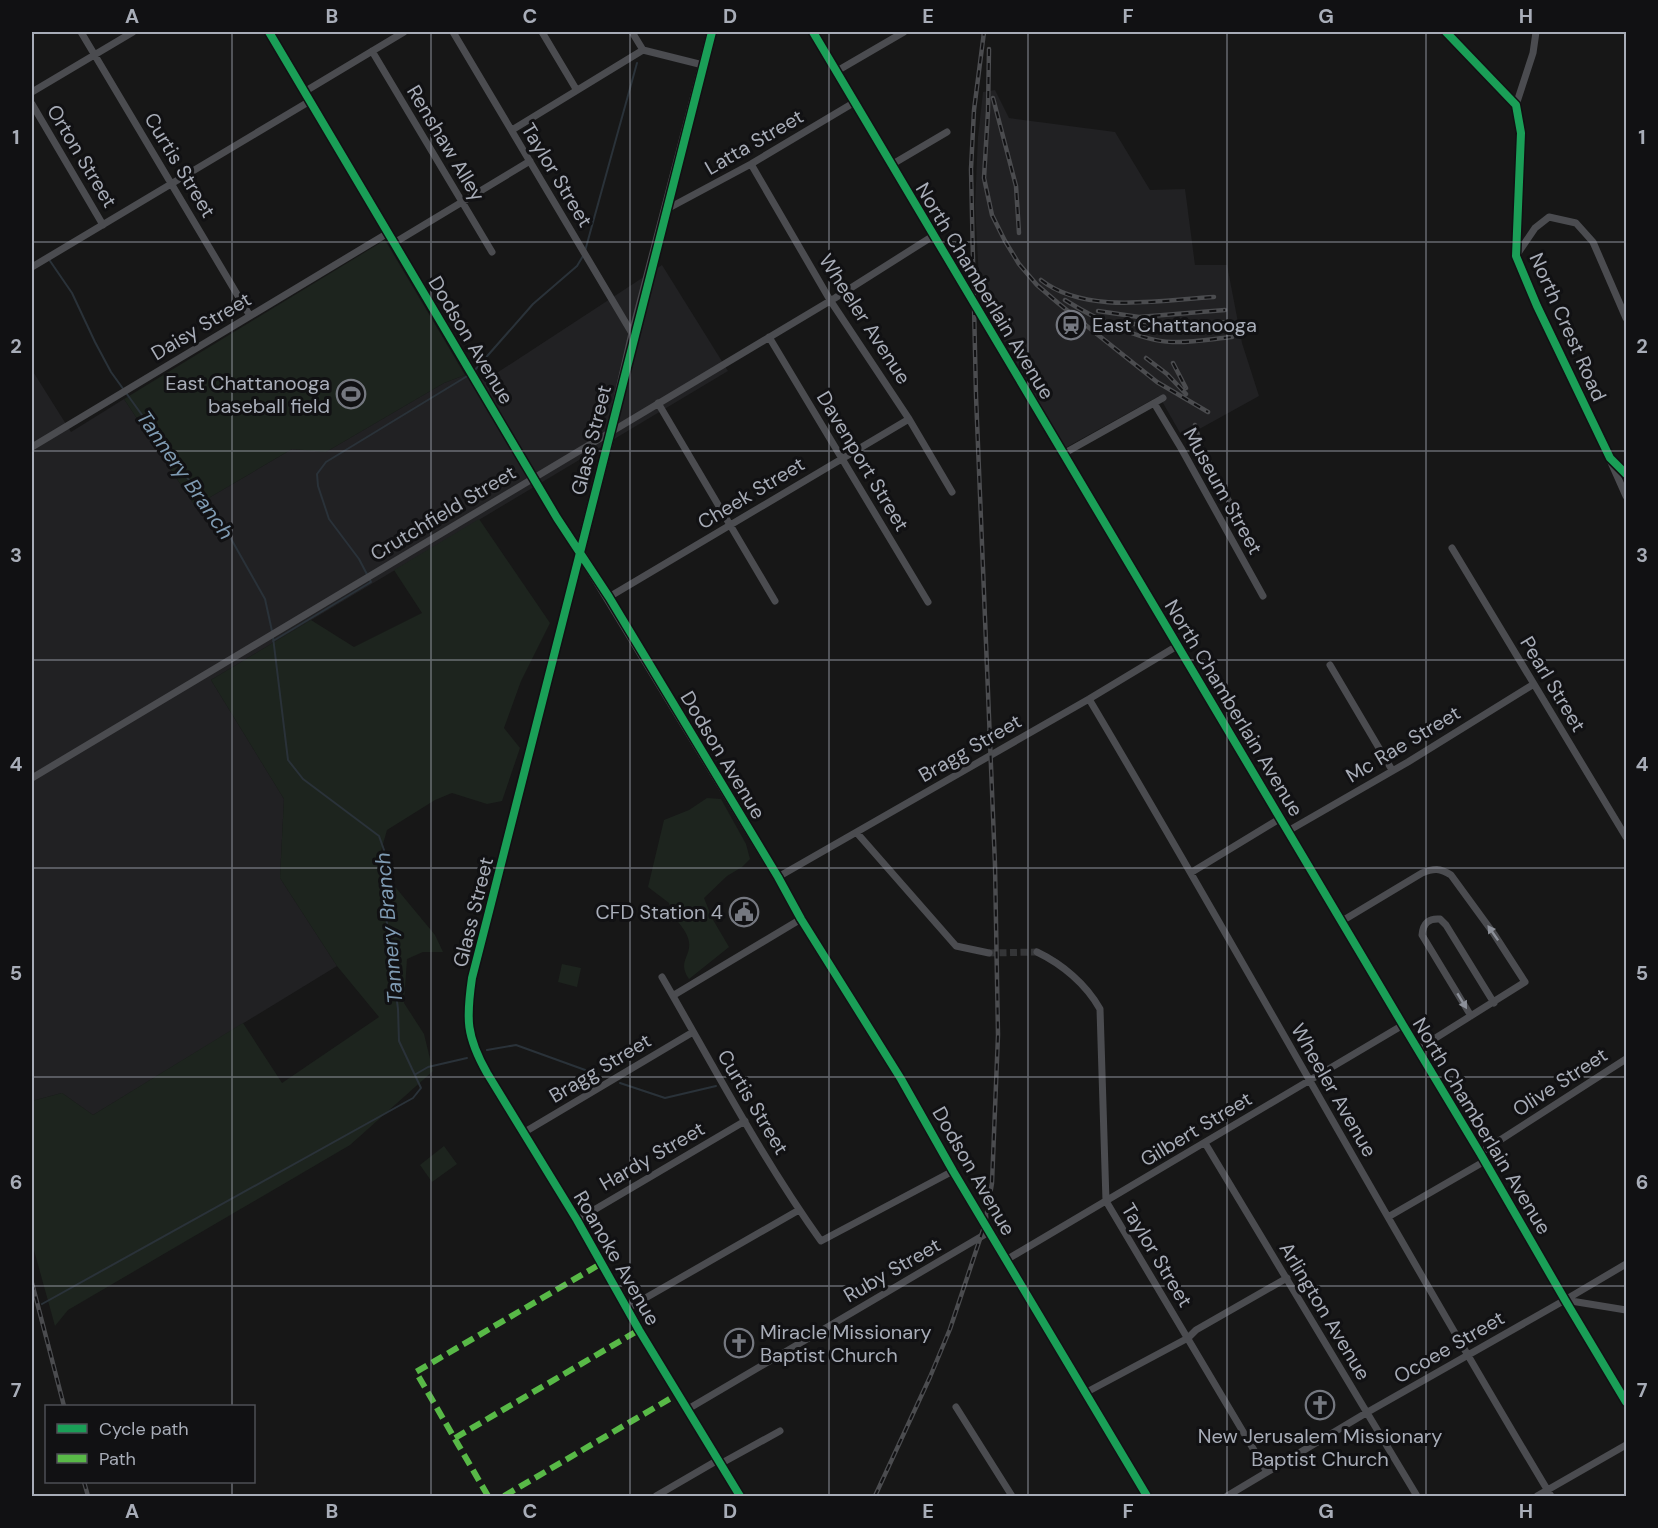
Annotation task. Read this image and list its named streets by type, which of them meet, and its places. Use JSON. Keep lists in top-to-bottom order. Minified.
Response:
{"streets":{"main road":["Dodson Avenue","Glass Street"],"street":["Latta Street","Renshaw Alley","Orton Street","Curtis Street","Taylor Street","North Chamberlain Avenue","Wheeler Avenue","Daisy Street","North Crest Road","Davenport Street","Museum Street","Cheek Street","Crutchfield Street","Pearl Street","Mc Rae Street","Bragg Street","Olive Street","Gilbert Street","Hardy Street","Roanoke Avenue","Ruby Street","Arlington Avenue","Ocoee Street"]},"crossings":[["Latta Street","North Chamberlain Avenue"],["Latta Street","Wheeler Avenue"],["Latta Street","Glass Street"],["Curtis Street","Daisy Street"],["Curtis Street","Dodson Avenue"],["Curtis Street","Bragg Street"],["Curtis Street","Hardy Street"],["Taylor Street","Glass Street"],["Taylor Street","Gilbert Street"],["Taylor Street","Ocoee Street"],["North Chamberlain Avenue","Crutchfield Street"],["North Chamberlain Avenue","Mc Rae Street"],["North Chamberlain Avenue","Bragg Street"],["North Chamberlain Avenue","Olive Street"],["North Chamberlain Avenue","Gilbert Street"],["North Chamberlain Avenue","Ocoee Street"],["Wheeler Avenue","Cheek Street"],["Wheeler Avenue","Crutchfield Street"],["Wheeler Avenue","Bragg Street"],["Wheeler Avenue","Olive Street"],["Wheeler Avenue","Gilbert Street"],["Wheeler Avenue","Ocoee Street"],["Daisy Street","Dodson Avenue"],["Dodson Avenue","Glass Street"],["Dodson Avenue","Cheek Street"],["Dodson Avenue","Crutchfield Street"],["Dodson Avenue","Bragg Street"],["Dodson Avenue","Gilbert Street"],["Dodson Avenue","Ruby Street"],["Glass Street","Crutchfield Street"],["Glass Street","Roanoke Avenue"],["Davenport Street","Cheek Street"],["Davenport Street","Crutchfield Street"],["Pearl Street","Mc Rae Street"],["Bragg Street","Roanoke Avenue"],["Gilbert Street","Arlington Avenue"],["Hardy Street","Roanoke Avenue"],["Roanoke Avenue","Ruby Street"],["Arlington Avenue","Ocoee Street"]],"water":["Tannery Branch"],"places":{"station":["East Chattanooga"],"sports":["East Chattanooga baseball field"],"public building":["CFD Station 4"],"church":["Miracle Missionary Baptist Church","New Jerusalem Missionary Baptist Church"]},"legend":["Cycle path","Path"],"grid":{"columns":["A","B","C","D","E","F","G","H"],"rows":["1","2","3","4","5","6","7"]}}
